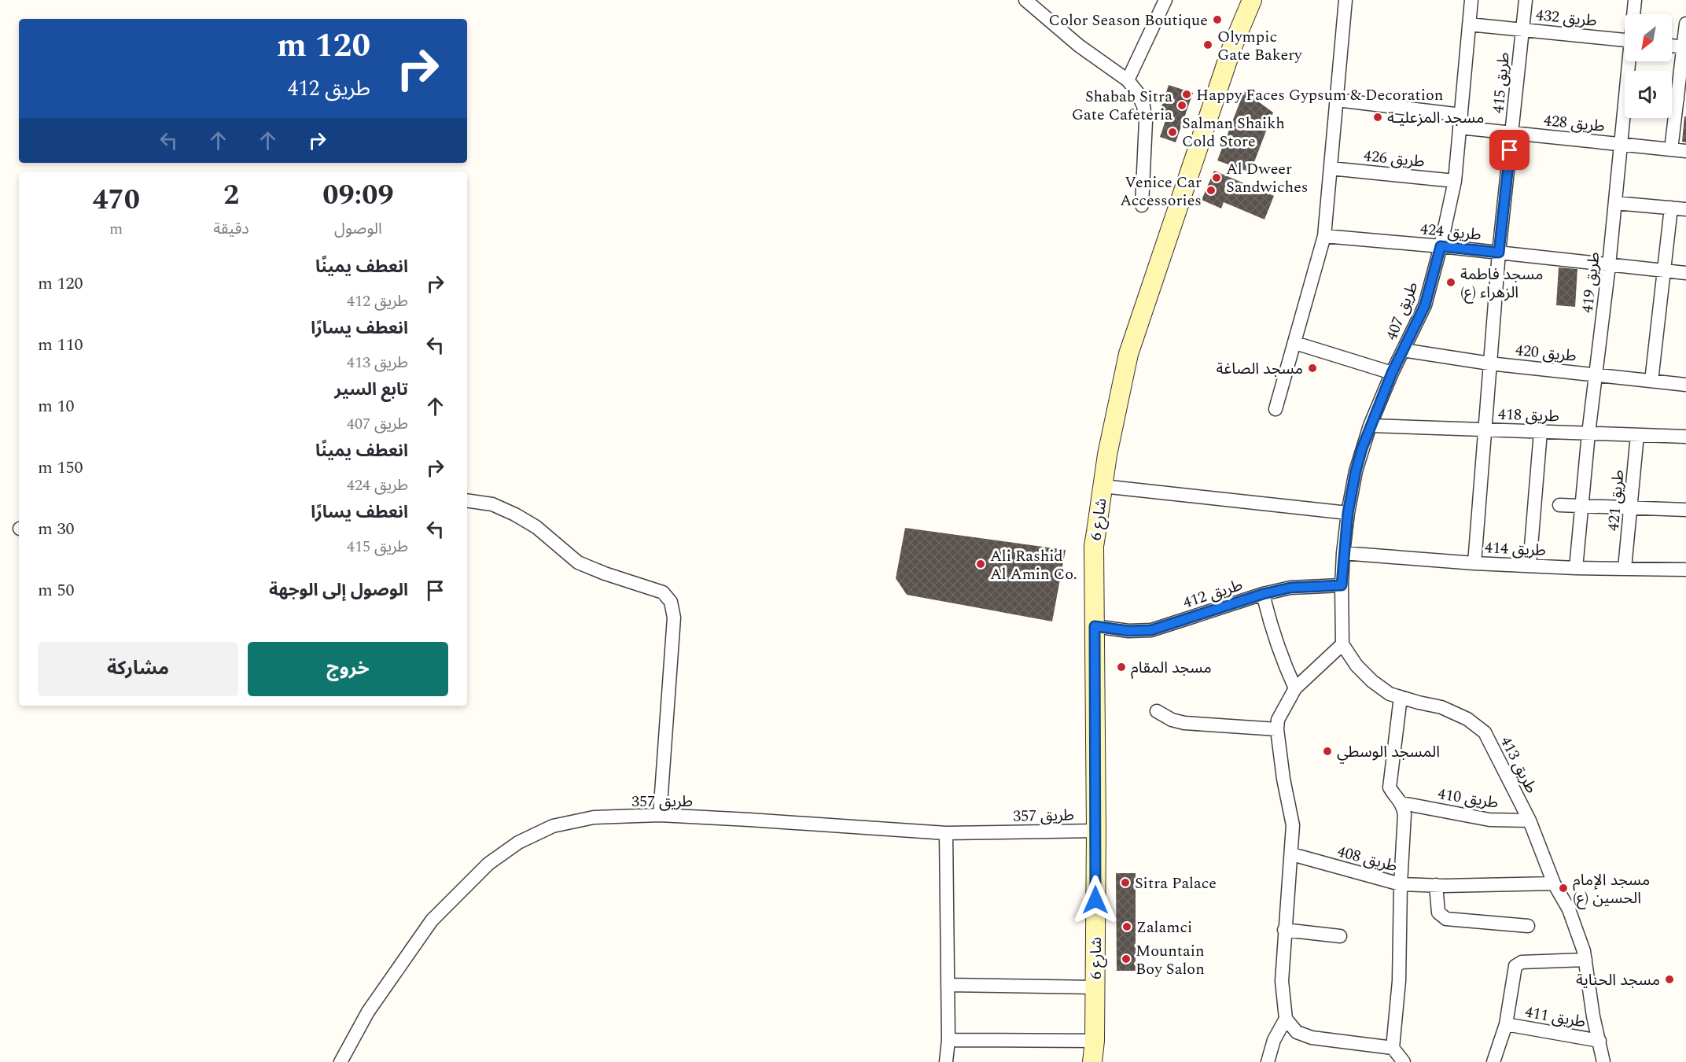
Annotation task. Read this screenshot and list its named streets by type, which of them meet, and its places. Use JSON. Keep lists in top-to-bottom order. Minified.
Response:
{"streets":{"street":["طريق 432","طريق 415","طريق 428","طريق 426","طريق 424","طريق 419","طريق 407","طريق 420","طريق 418","طريق 421","شارع 6","طريق 414","طريق 412","طريق 413","طريق 410","طريق 357","طريق 408","طريق 411"]},"crossings":[["طريق 432","طريق 415"],["طريق 432","طريق 407"],["طريق 415","طريق 428"],["طريق 415","طريق 424"],["طريق 415","طريق 420"],["طريق 415","طريق 418"],["طريق 415","طريق 414"],["طريق 428","طريق 419"],["طريق 428","طريق 407"],["طريق 426","طريق 407"],["طريق 424","طريق 419"],["طريق 424","طريق 407"],["طريق 419","طريق 420"],["طريق 419","طريق 418"],["طريق 419","طريق 414"],["طريق 407","طريق 420"],["طريق 407","طريق 418"],["طريق 407","طريق 414"],["طريق 418","طريق 421"],["طريق 421","طريق 414"],["شارع 6","طريق 412"],["شارع 6","طريق 357"],["طريق 413","طريق 410"],["طريق 413","طريق 408"],["طريق 413","طريق 411"]],"places":["Color Season Boutique","Olympic Gate Bakery","Happy Faces Gypsum & Decoration","Shabab Sitra Gate Cafeteria","مسجد المزعليـة","Salman Shaikh Cold Store","Al Dweer Sandwiches","Venice Car Accessories","مسجد فاطمة الزهراء (ع)","مسجد الصاغة","Ali Rashid Al Amin Co.","مسجد المقام","المسجد الوسطي","Sitra Palace","مسجد الإمام الحسين (ع)","Zalamci","Mountain Boy Salon","مسجد الحناية"],"north":"bottom left","page":{"turn":["120 m","طريق 412"],"eta":["09:09","الوصول","2","دقيقة","470","m"],"list":[{"name":"انعطف يمينًا","note":"طريق 412","value":"120 m"},{"name":"انعطف يسارًا","note":"طريق 413","value":"110 m"},{"name":"تابع السير","note":"طريق 407","value":"10 m"},{"name":"انعطف يمينًا","note":"طريق 424","value":"150 m"},{"name":"انعطف يسارًا","note":"طريق 415","value":"30 m"},{"name":"الوصول إلى الوجهة","value":"50 m"}],"buttons":["خروج","مشاركة"]}}
